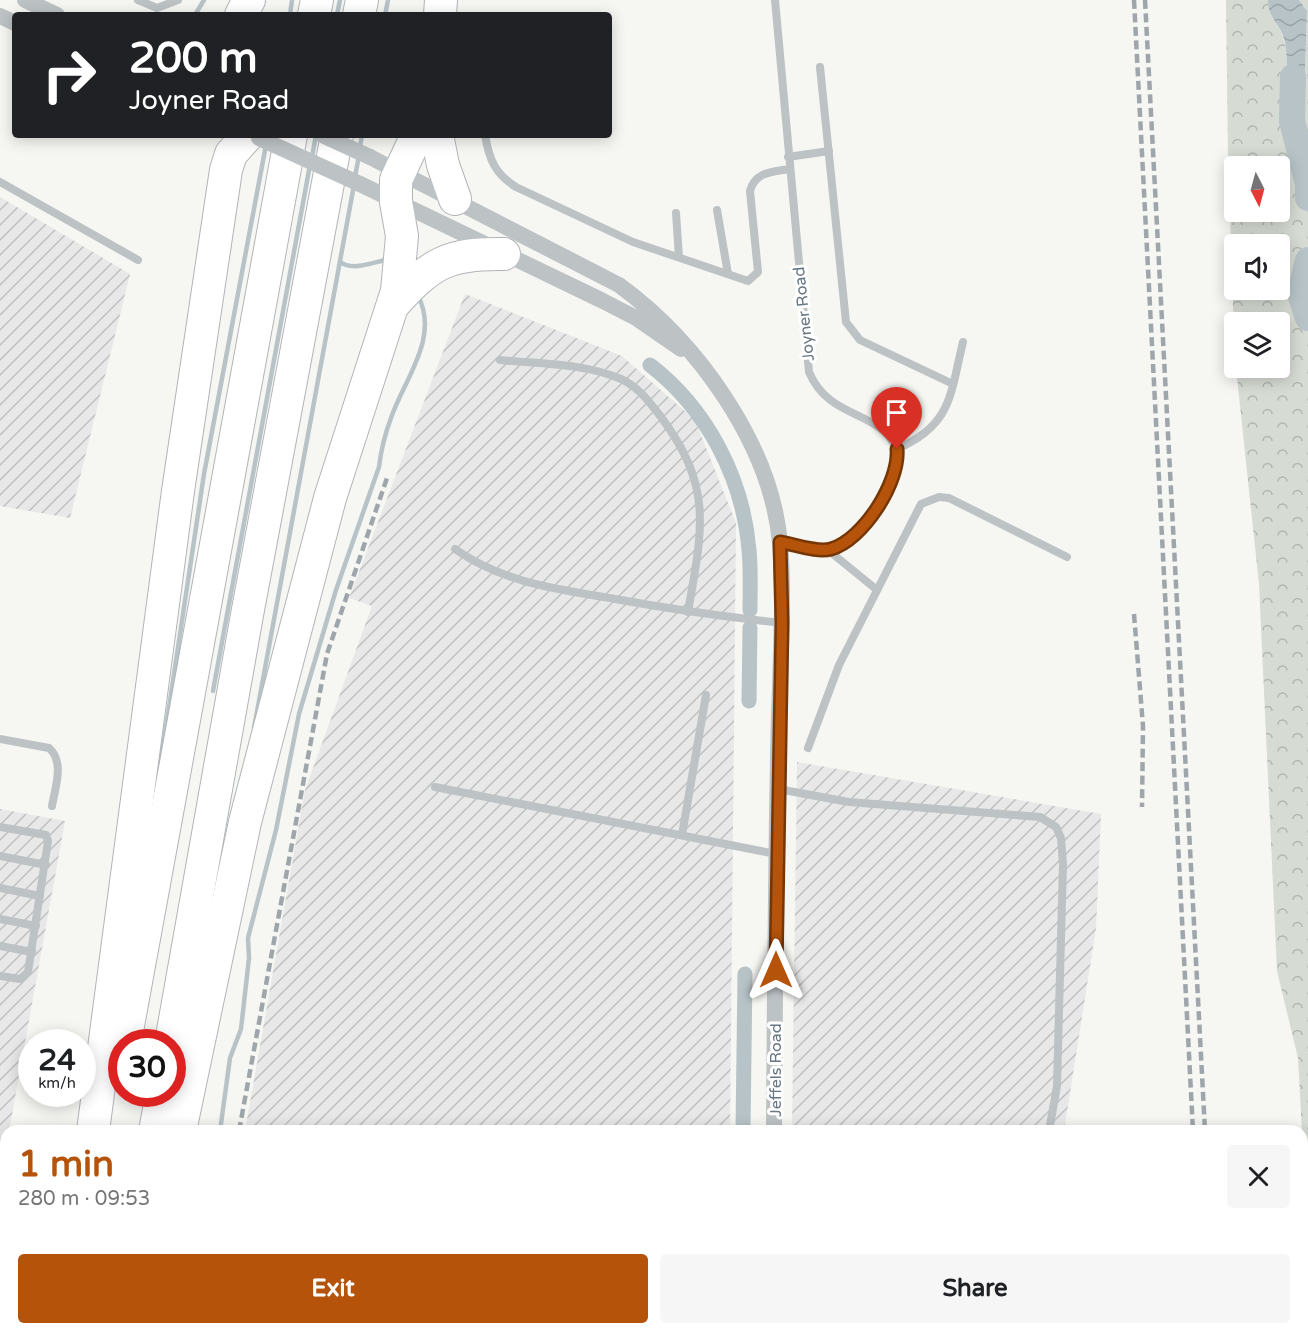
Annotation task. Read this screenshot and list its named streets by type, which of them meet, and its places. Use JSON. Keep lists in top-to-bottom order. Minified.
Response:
{"streets":{"street":["Jeffels Road"],"lane":["Joyner Road"]},"north":"bottom","page":{"turn":["200 m","Joyner Road"],"speed":"24 km/h","limit":"30","heading":["1 min","280 m · 09:53"],"buttons":["Exit","Share"]}}
